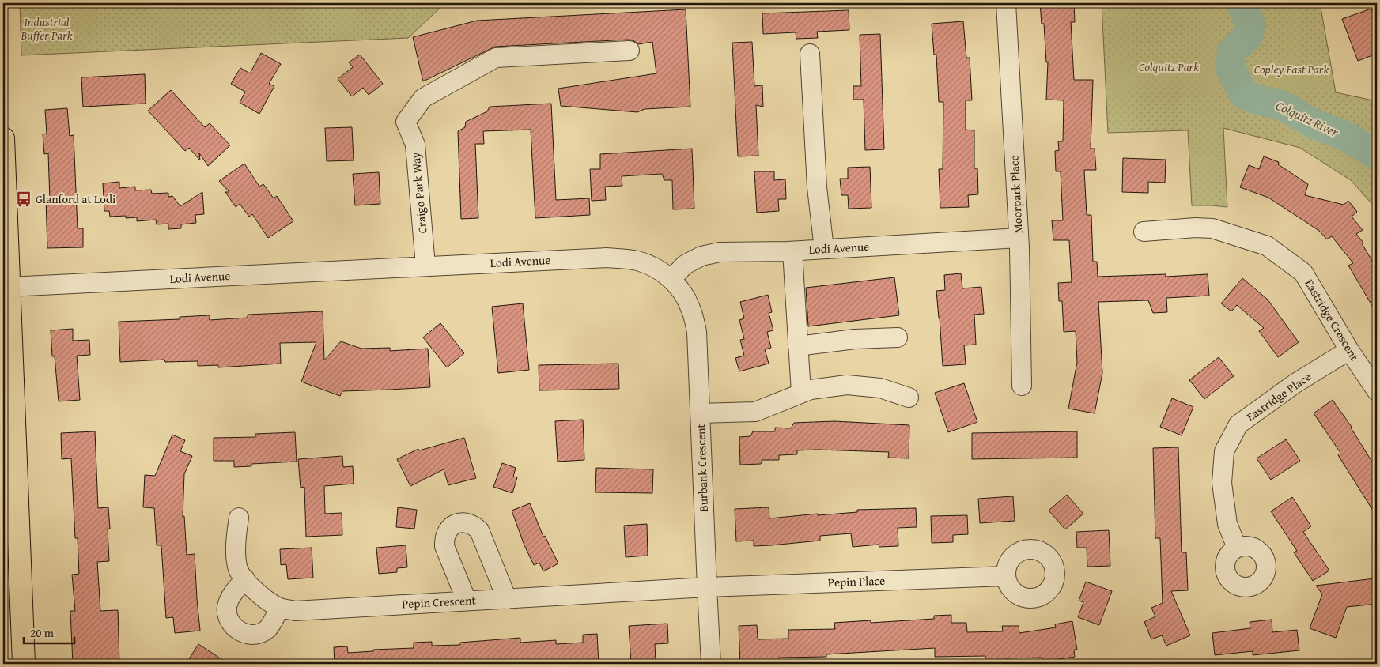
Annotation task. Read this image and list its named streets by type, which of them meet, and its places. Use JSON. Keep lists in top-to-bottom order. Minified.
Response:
{"streets":{"street":["Craigo Park Way","Moorpark Place","Lodi Avenue","Eastridge Crescent","Eastridge Place","Burbank Crescent","Pepin Place","Pepin Crescent"]},"crossings":[["Craigo Park Way","Lodi Avenue"],["Moorpark Place","Lodi Avenue"],["Lodi Avenue","Burbank Crescent"],["Eastridge Crescent","Eastridge Place"],["Burbank Crescent","Pepin Place"],["Burbank Crescent","Pepin Crescent"],["Pepin Place","Pepin Crescent"]],"water":["Colquitz River"],"parks":["Industrial Buffer Park","Colquitz Park","Copley East Park"],"places":{"bus stop":["Glanford at Lodi"]},"scale_bar":"20 m"}
